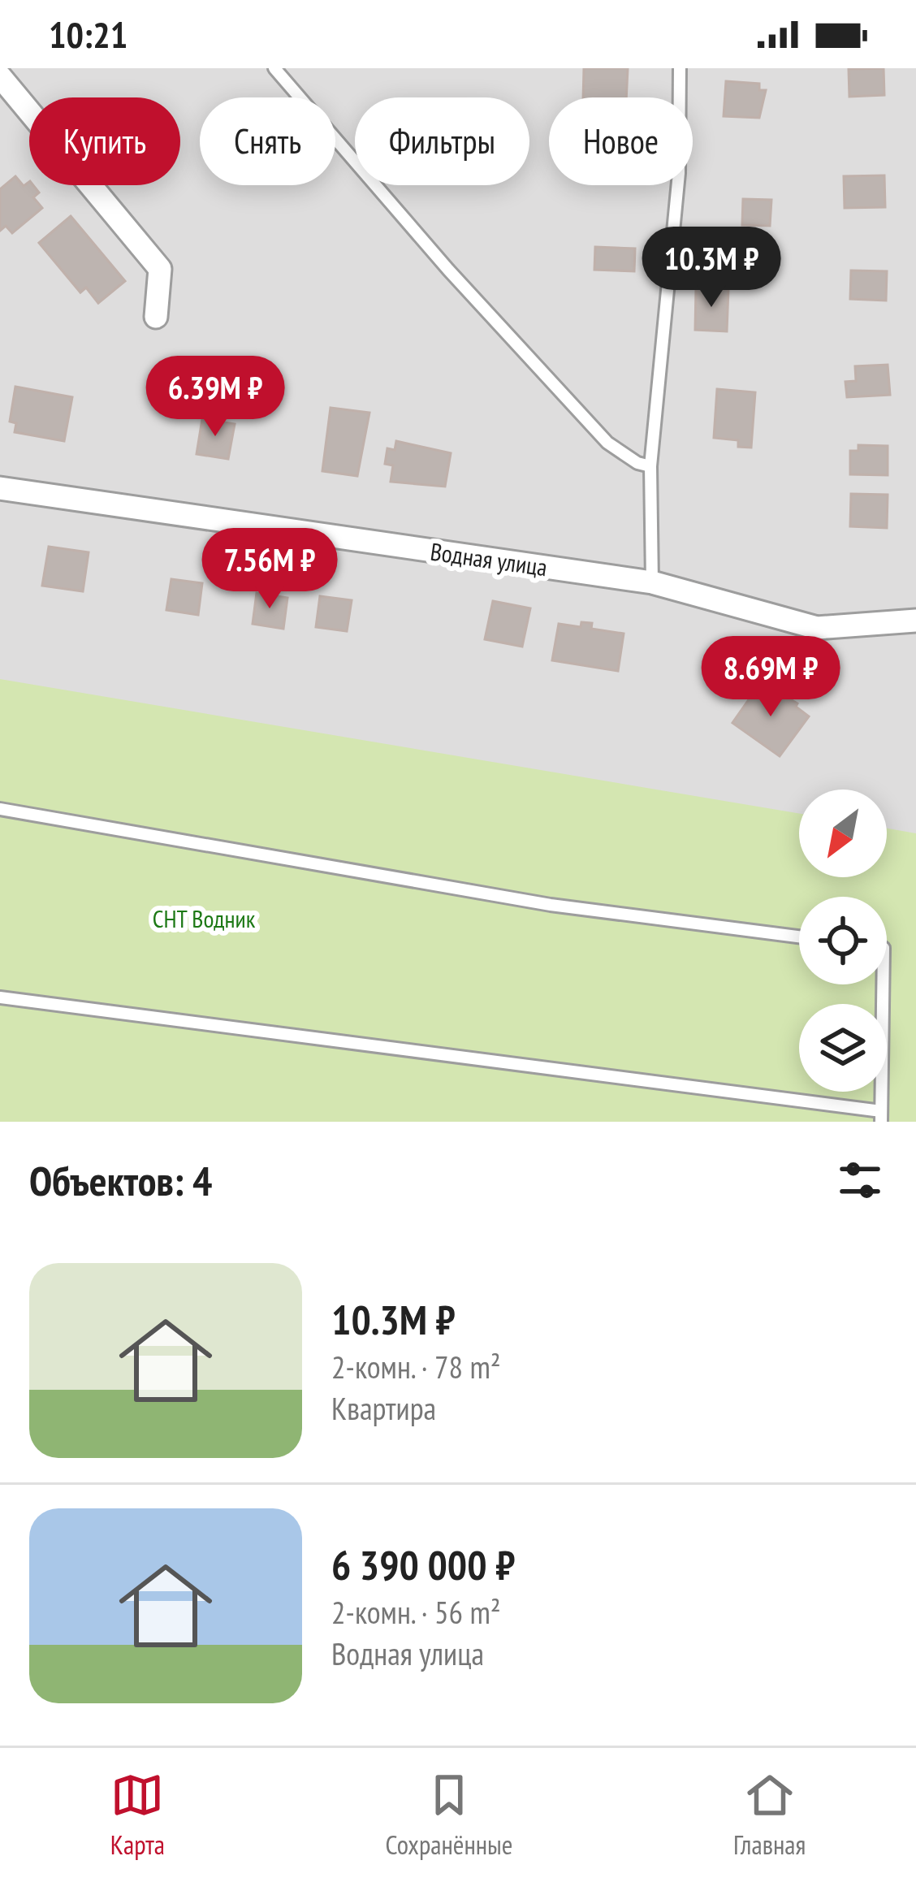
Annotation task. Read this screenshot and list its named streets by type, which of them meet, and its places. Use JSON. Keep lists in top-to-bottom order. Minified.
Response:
{"streets":{"street":["Водная улица"]},"parks":["СНТ Водник"],"north":"bottom left","page":{"status":"10:21","chip":["Купить","Снять","Фильтры","Новое"],"price":["10.3M ₽","6.39M ₽","7.56M ₽","8.69M ₽"],"heading":"Объектов: 4","list":[{"name":"10.3M ₽","note":"2-комн. · 78 m² · Квартира"},{"name":"6 390 000 ₽","note":"2-комн. · 56 m² · Водная улица"}],"tabs":["Карта","Сохранённые","Главная"]}}
